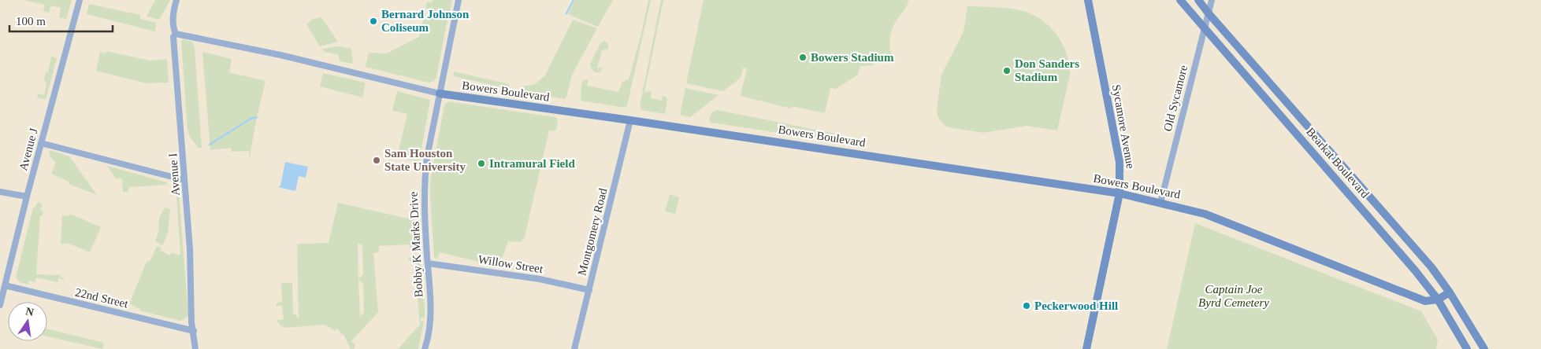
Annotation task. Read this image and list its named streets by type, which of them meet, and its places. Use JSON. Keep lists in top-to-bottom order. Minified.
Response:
{"streets":{"street":["Bowers Boulevard","Old Sycamore","Sycamore Avenue","Avenue J","Bearkat Boulevard","Avenue I","Montgomery Road","Bobby K Marks Drive","Willow Street","22nd Street"]},"crossings":[["Bowers Boulevard","Old Sycamore"],["Bowers Boulevard","Sycamore Avenue"],["Bowers Boulevard","Bearkat Boulevard"],["Bowers Boulevard","Avenue I"],["Bowers Boulevard","Montgomery Road"],["Bowers Boulevard","Bobby K Marks Drive"],["Old Sycamore","Bearkat Boulevard"],["Avenue J","22nd Street"],["Avenue I","22nd Street"],["Montgomery Road","Willow Street"],["Bobby K Marks Drive","Willow Street"]],"parks":["Captain Joe Byrd Cemetery"],"places":["Bernard Johnson Coliseum","Bowers Stadium","Don Sanders Stadium","Sam Houston State University","Intramural Field","Peckerwood Hill"],"scale_bar":"100 m","north":"top"}
